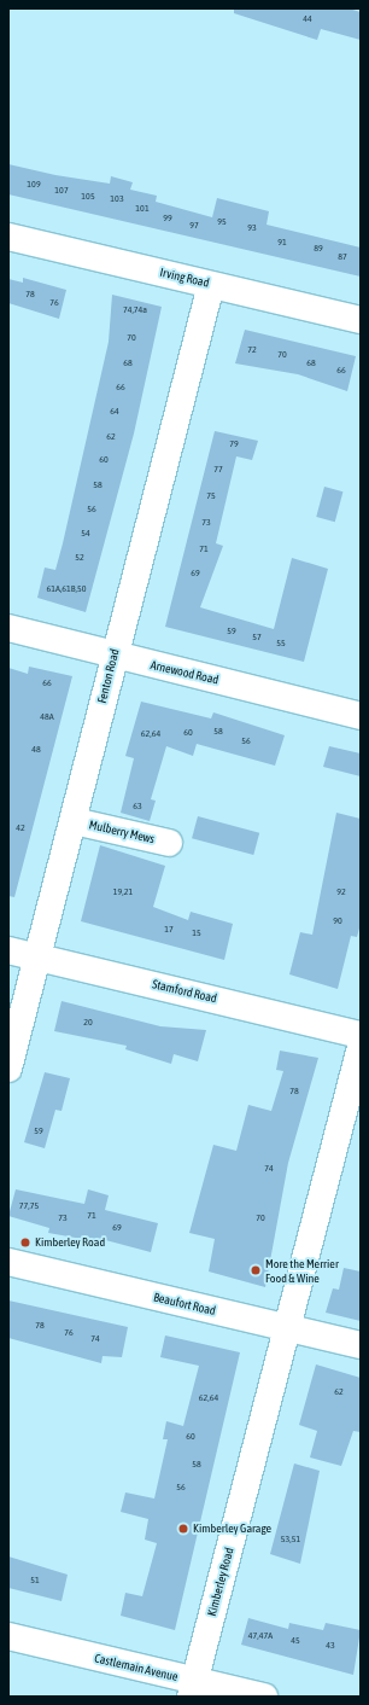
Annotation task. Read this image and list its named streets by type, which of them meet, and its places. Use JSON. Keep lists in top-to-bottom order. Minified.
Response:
{"streets":{"street":["Irving Road","Arnewood Road","Fenton Road","Mulberry Mews","Stamford Road","Beaufort Road","Kimberley Road","Castlemain Avenue"]},"crossings":[["Irving Road","Fenton Road"],["Arnewood Road","Fenton Road"],["Fenton Road","Mulberry Mews"],["Fenton Road","Stamford Road"],["Beaufort Road","Kimberley Road"],["Kimberley Road","Castlemain Avenue"]],"places":["Kimberley Road","More the Merrier Food & Wine","Kimberley Garage"],"house_numbers":["44","109","107","105","103","101","99","95","97","93","91","89","87","78","76","74,74a","70","72","70","68","68","66","66","64","62","79","60","77","58","75","56","73","54","71","52","69","61A,61B,50","59","57","55","66","48A","58","60","62,64","56","48","63","42","19,21","92","90","17","15","20","78","59","74","77,75","71","73","70","69","78","76","74","62","62,64","60","58","56","53,51","51","47,47A","45","43"]}
